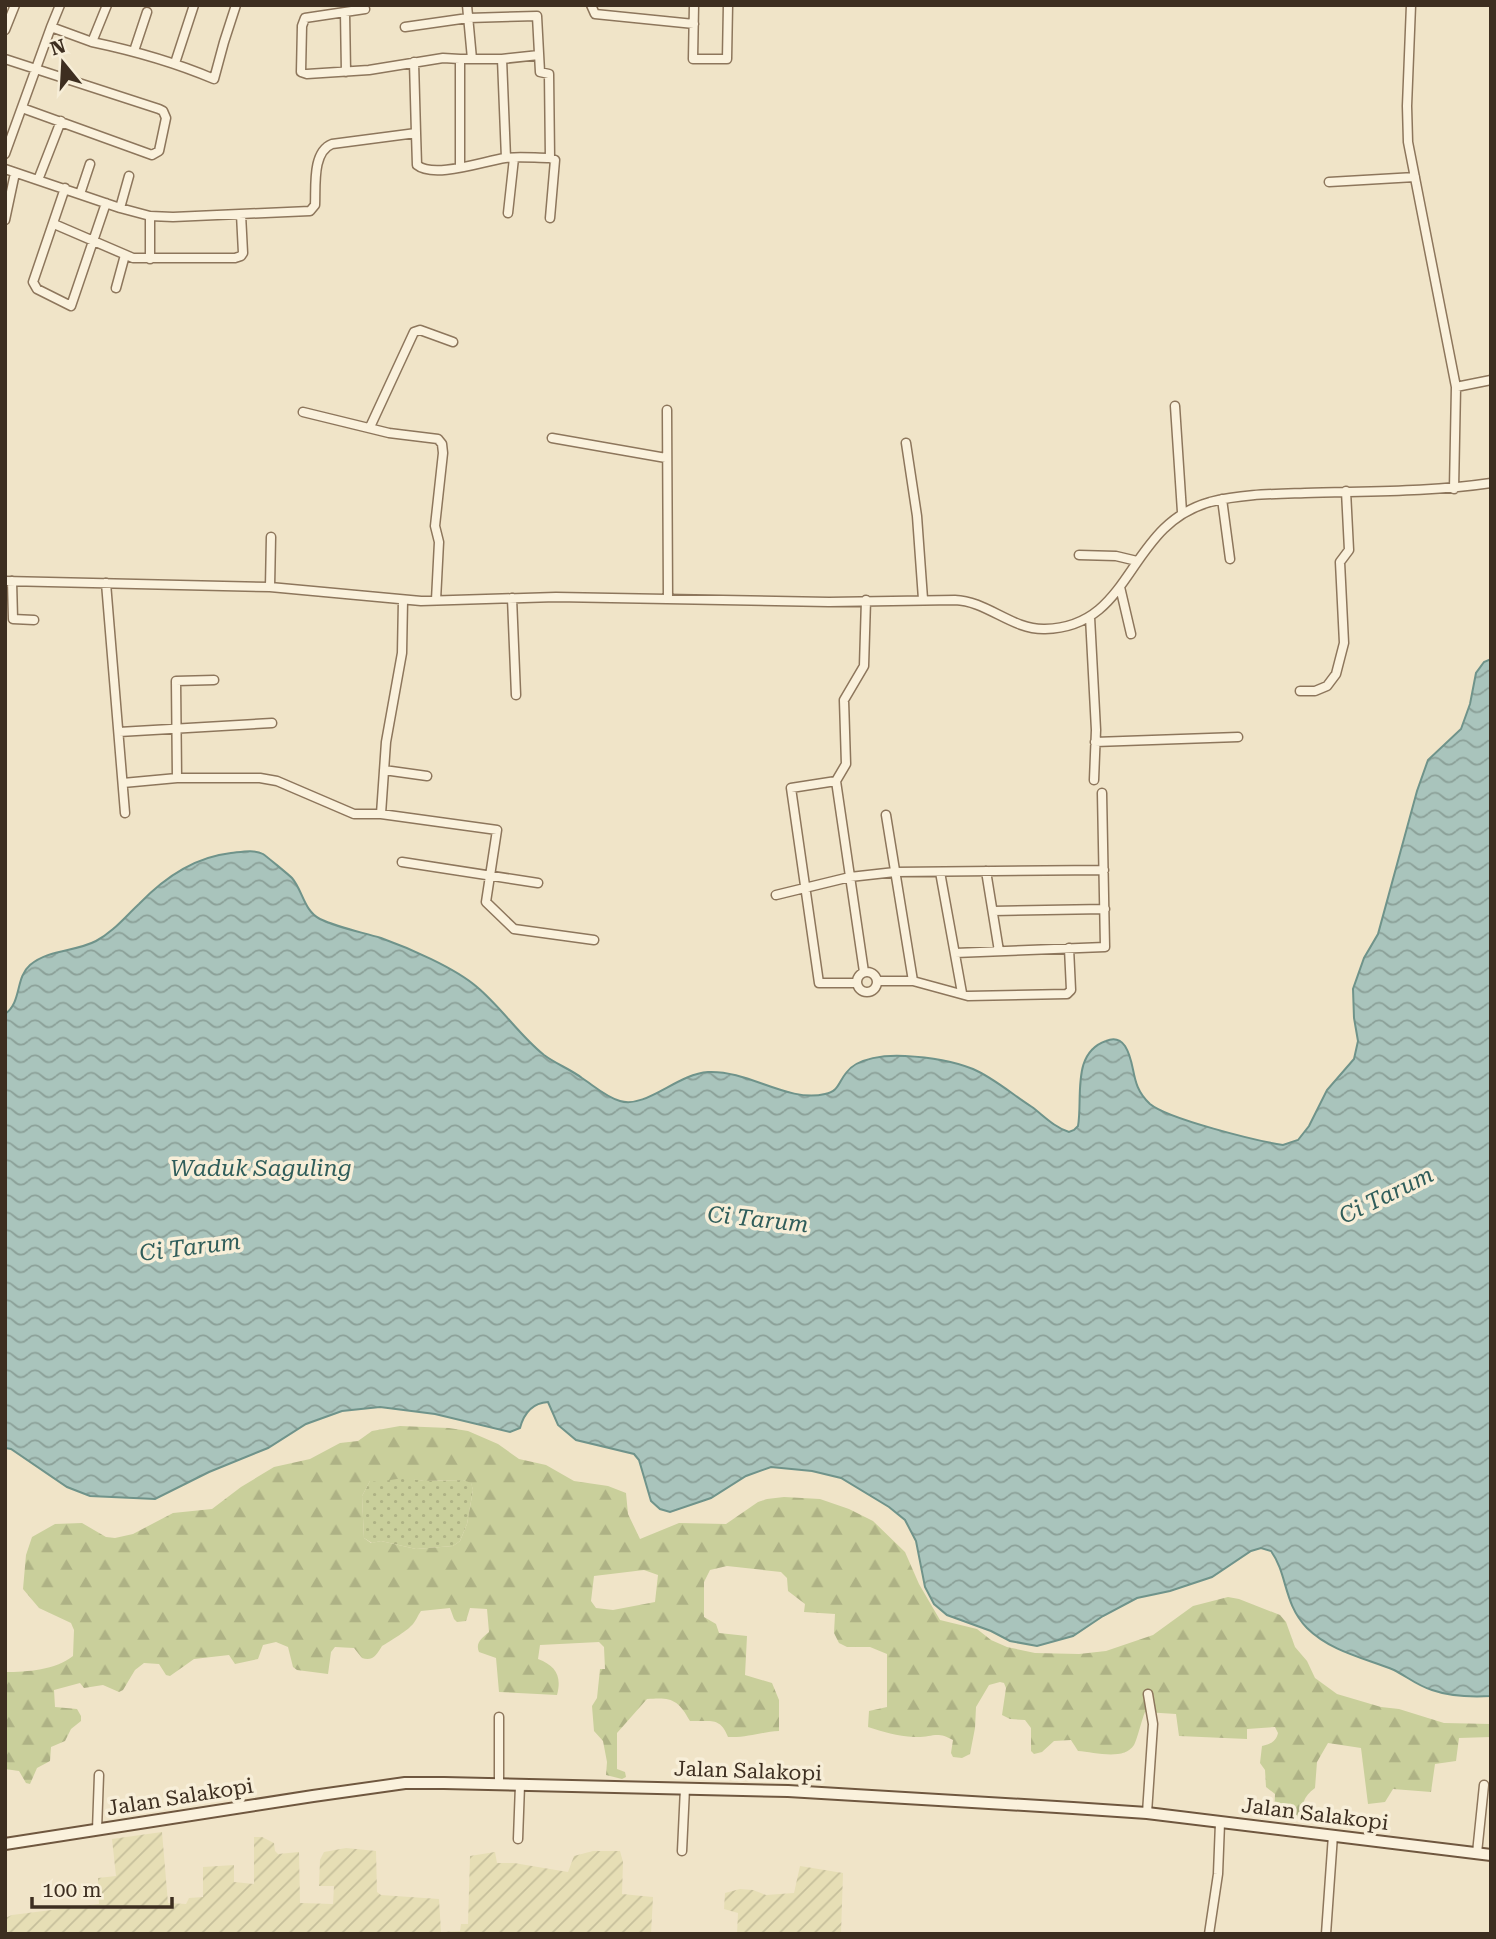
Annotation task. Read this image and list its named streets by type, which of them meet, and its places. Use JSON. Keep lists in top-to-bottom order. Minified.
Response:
{"streets":{"street":["Jalan Salakopi"]},"water":["Waduk Saguling","Ci Tarum"],"scale_bar":"100 m","north":"top"}
